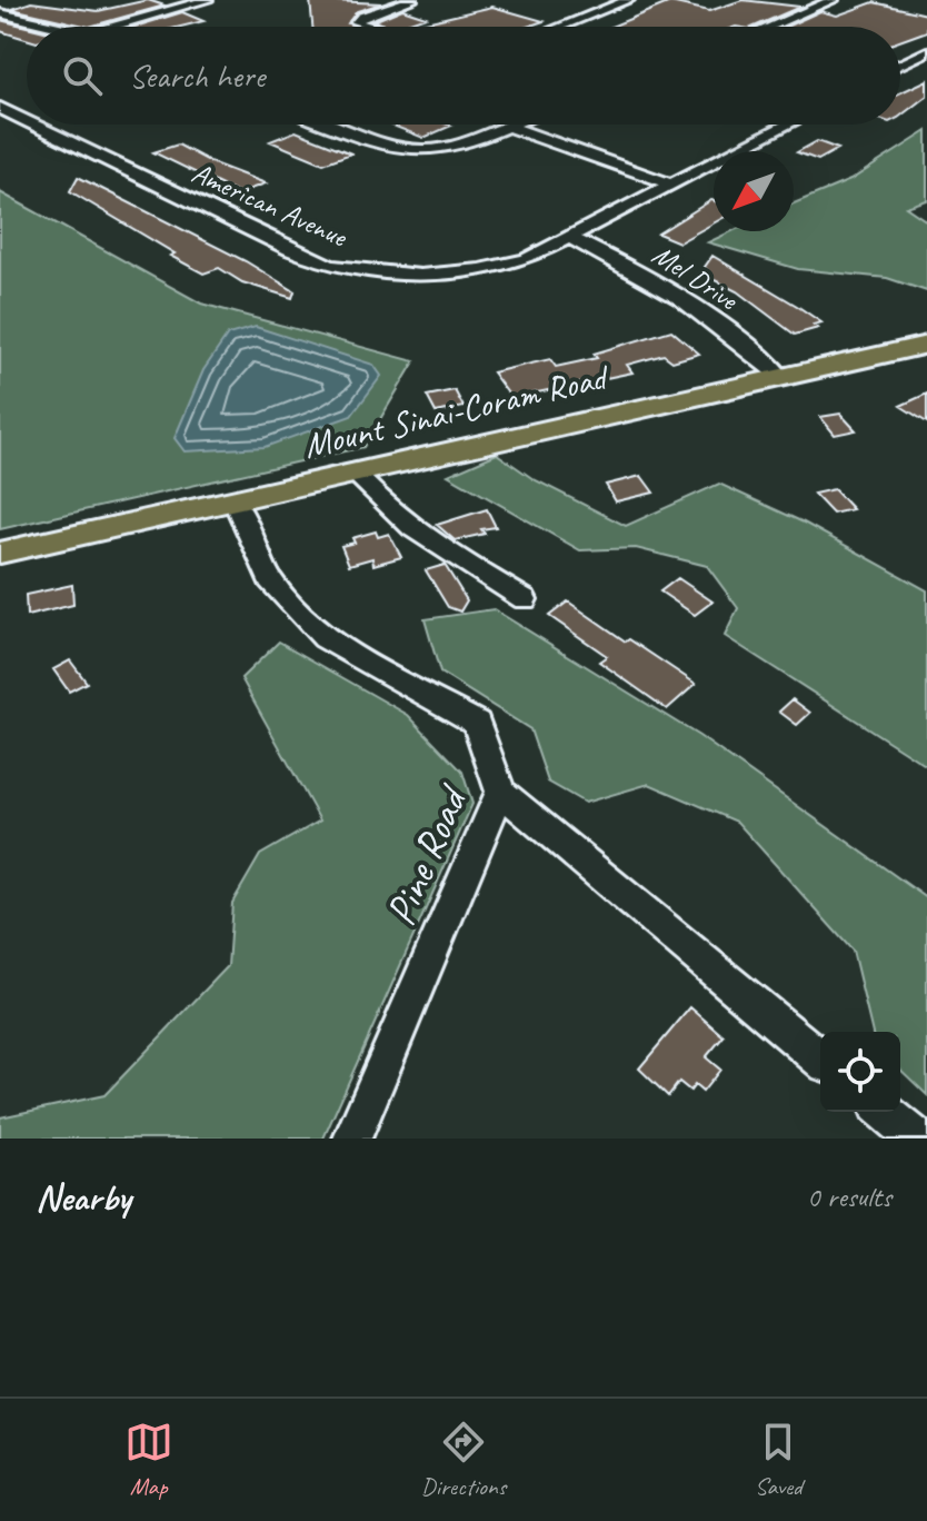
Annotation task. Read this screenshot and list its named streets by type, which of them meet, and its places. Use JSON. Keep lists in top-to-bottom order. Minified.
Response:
{"streets":{"main road":["Mount Sinai-Coram Road"],"street":["American Avenue","Mel Drive","Pine Road"]},"crossings":[["American Avenue","Mel Drive"],["Mel Drive","Mount Sinai-Coram Road"],["Mount Sinai-Coram Road","Pine Road"]],"north":"bottom left","page":{"search":"Search here","heading":["Nearby","0 results"],"nav":["Map","Directions","Saved"]}}
